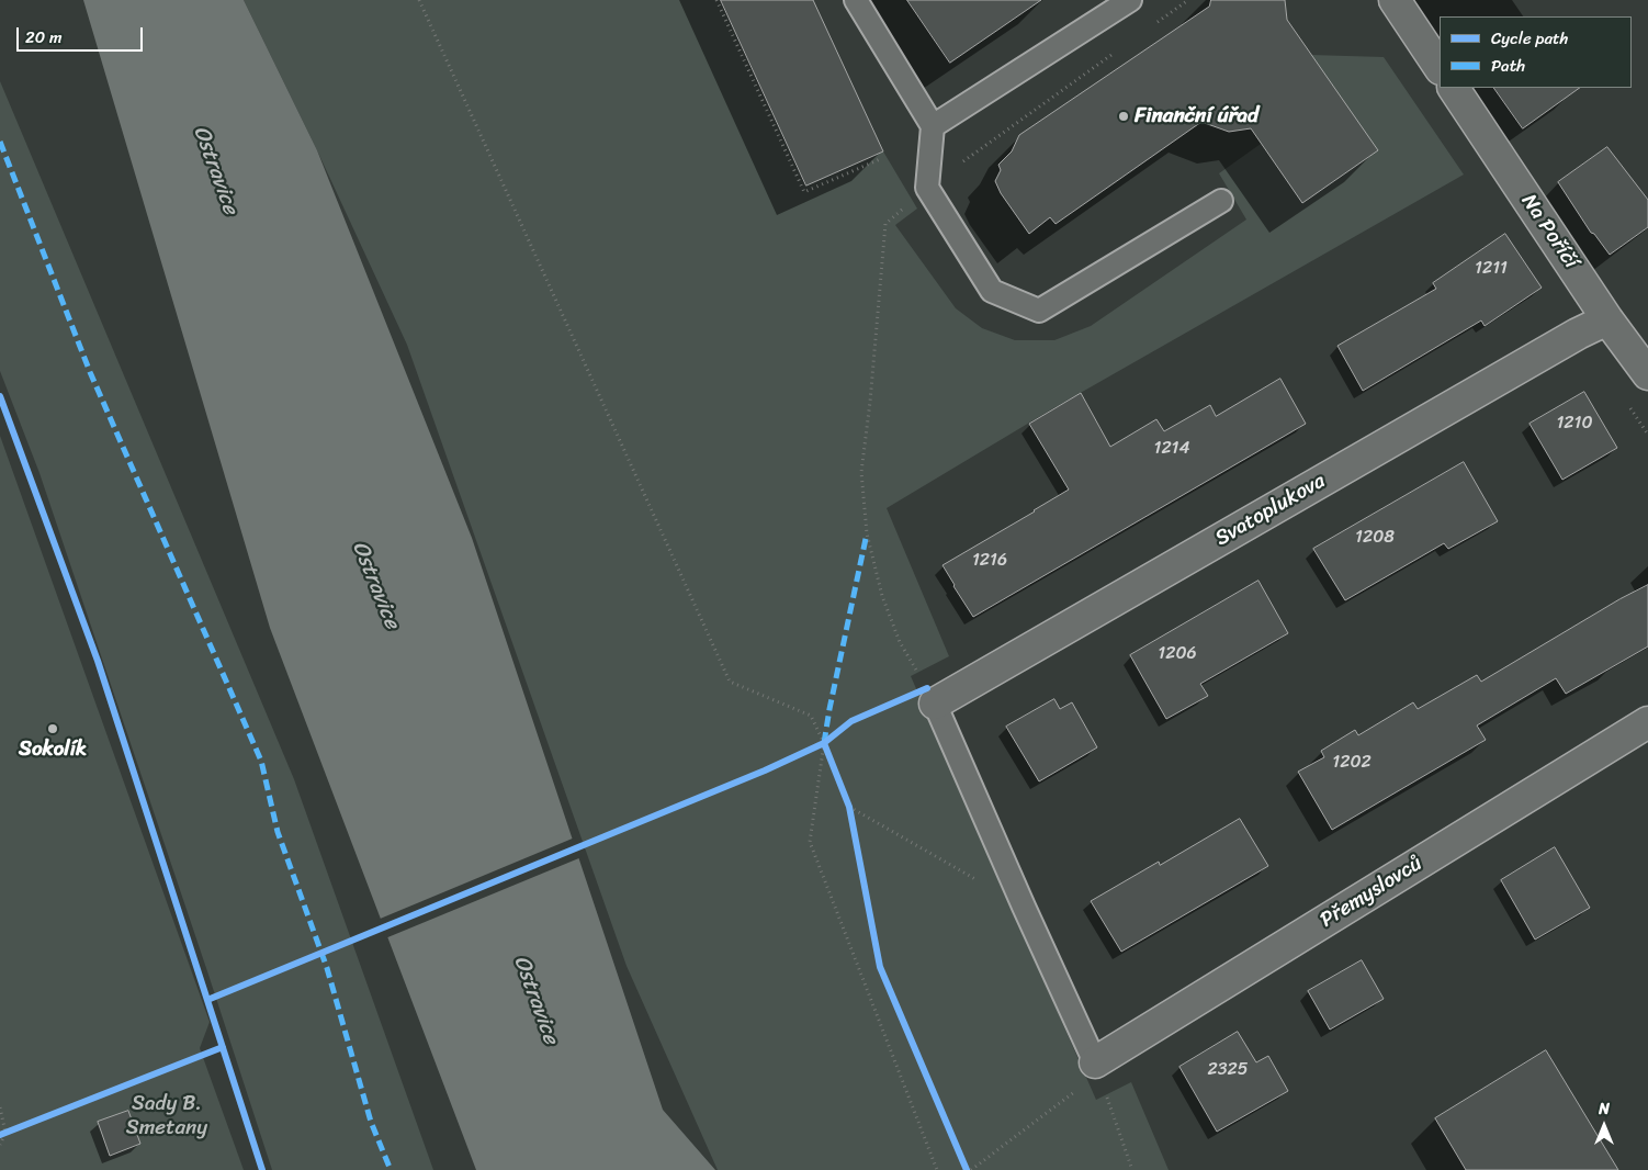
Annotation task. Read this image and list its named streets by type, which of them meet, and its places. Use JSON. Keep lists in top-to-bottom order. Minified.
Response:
{"streets":{"street":["Na Poříčí","Svatoplukova","Přemyslovců"]},"crossings":[["Na Poříčí","Svatoplukova"]],"water":["Ostravice"],"parks":["Sady B. Smetany"],"places":["Finanční úřad","Sokolík"],"house_numbers":["1211","1210","1214","1208","1216","1206","1202","2325"],"legend":["Cycle path","Path"],"scale_bar":"20 m","north":"top"}
